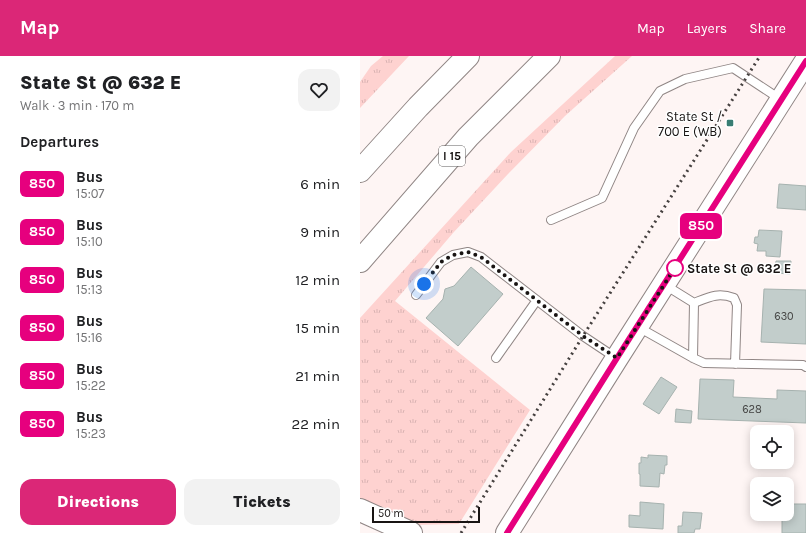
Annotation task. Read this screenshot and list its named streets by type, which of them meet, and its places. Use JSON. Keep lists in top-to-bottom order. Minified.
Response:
{"streets":{"main road":["I 15"]},"places":{"transit":["State St / 700 E (WB)"],"other":["State St @ 632 E"]},"lines":["bus line 850"],"house_numbers":["630","628"],"scale_bar":"50 m","page":{"header":"Map","nav":["Map","Layers","Share"],"heading":[["State St @ 632 E","Walk · 3 min · 170 m"],"Departures"],"on_map":"850","list":[{"mark":"850","name":"Bus","note":"15:07","value":"6 min"},{"mark":"850","name":"Bus","note":"15:10","value":"9 min"},{"mark":"850","name":"Bus","note":"15:13","value":"12 min"},{"mark":"850","name":"Bus","note":"15:16","value":"15 min"},{"mark":"850","name":"Bus","note":"15:22","value":"21 min"},{"mark":"850","name":"Bus","note":"15:23","value":"22 min"}],"buttons":["Directions","Tickets"],"scale":"50 m"}}
